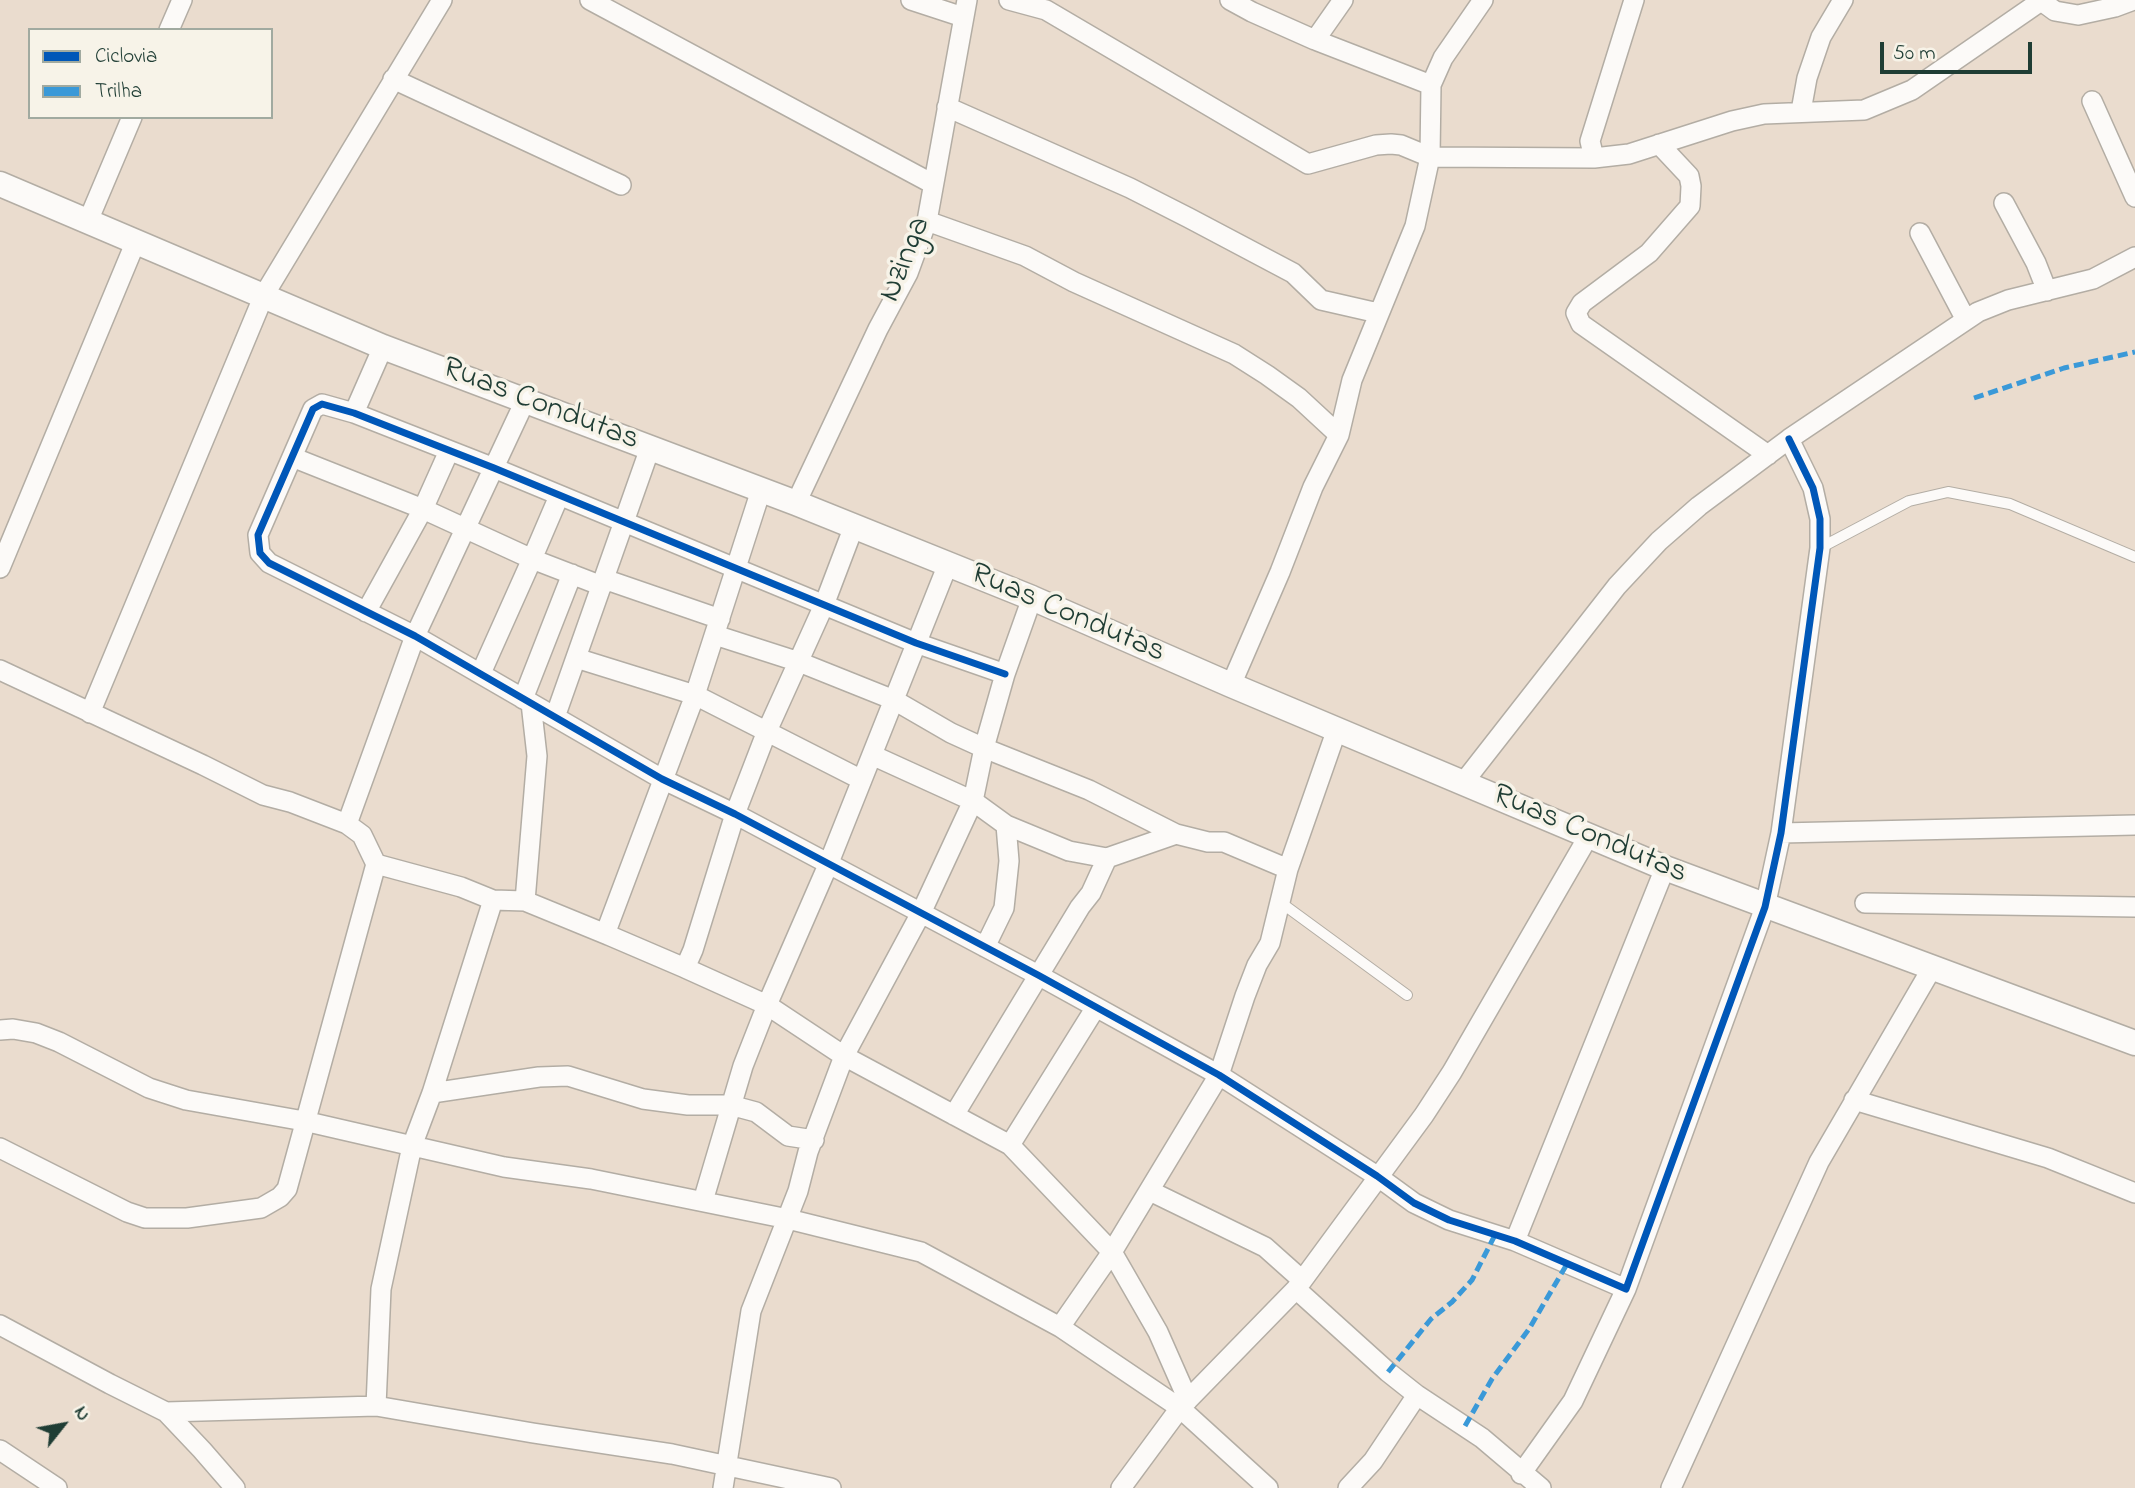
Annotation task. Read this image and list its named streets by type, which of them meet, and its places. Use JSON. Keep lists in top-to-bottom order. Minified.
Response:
{"streets":{"street":["Nzinga","Ruas Condutas"]},"crossings":[["Nzinga","Ruas Condutas"]],"legend":["Ciclovia","Trilha"],"scale_bar":"50 m","north":"top right"}
